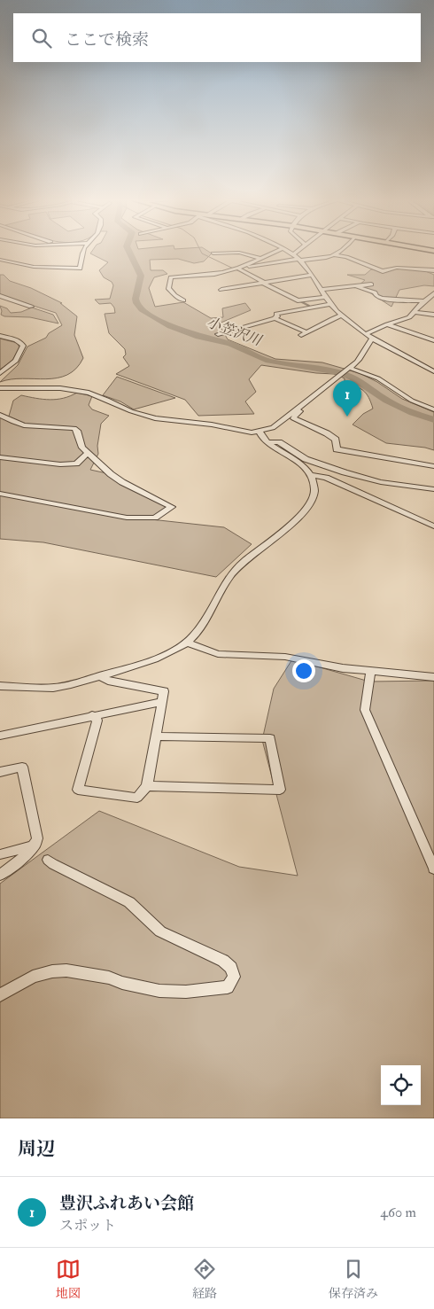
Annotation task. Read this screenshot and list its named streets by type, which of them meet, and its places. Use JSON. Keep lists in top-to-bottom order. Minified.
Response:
{"water":["小笠沢川"],"page":{"search":"ここで検索","pins":"1","heading":"周辺","list":[{"mark":"1","name":"豊沢ふれあい会館","note":"スポット","value":"460 m"}],"nav":["地図","経路","保存済み"]}}
